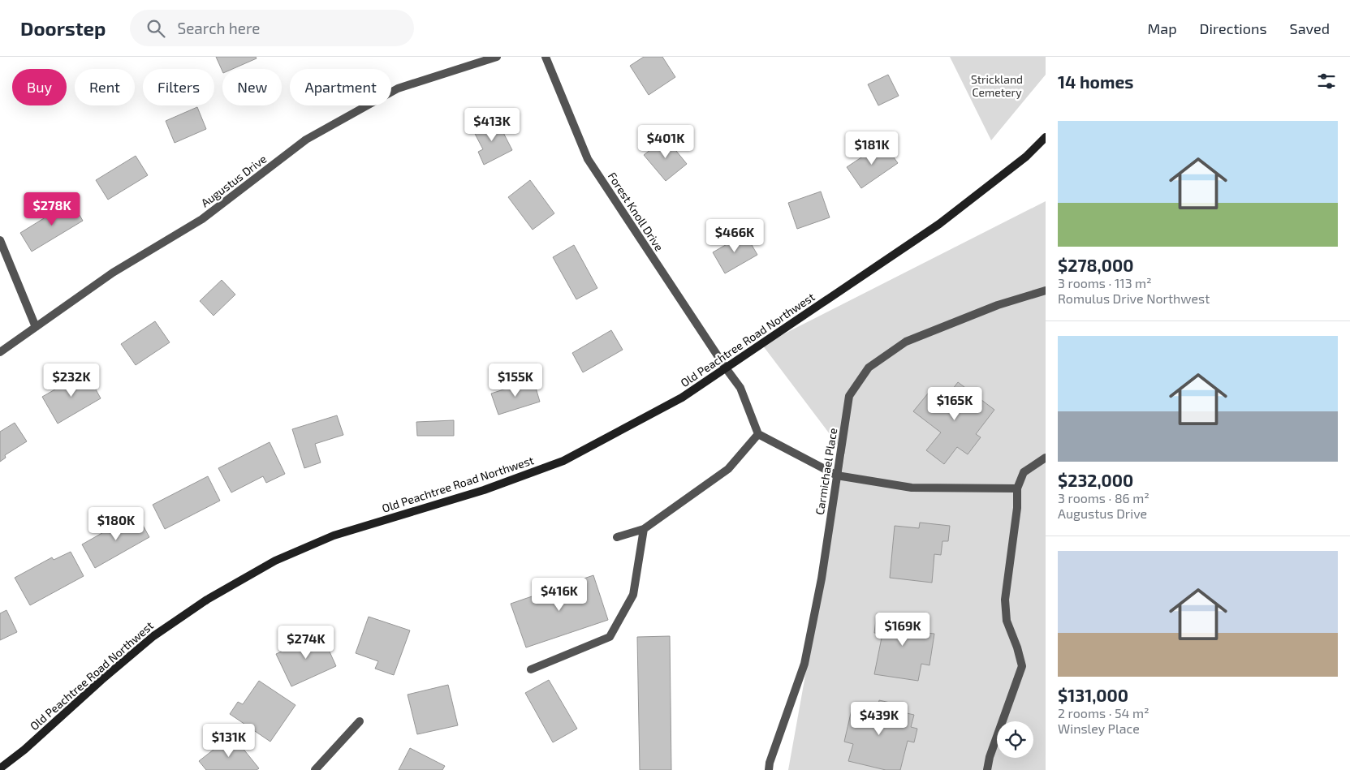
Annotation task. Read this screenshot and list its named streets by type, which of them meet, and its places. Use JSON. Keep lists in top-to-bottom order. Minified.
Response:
{"streets":{"main road":["Old Peachtree Road Northwest"],"street":["Augustus Drive","Forest Knoll Drive","Carmichael Place"]},"crossings":[["Forest Knoll Drive","Old Peachtree Road Northwest"]],"parks":["Strickland Cemetery"],"page":{"header":"Doorstep","search":"Search here","nav":["Map","Directions","Saved"],"heading":"14 homes","chip":["Buy","Rent","Filters","New","Apartment"],"list":[{"name":"$278,000","note":"3 rooms · 113 m² · Romulus Drive Northwest"},{"name":"$232,000","note":"3 rooms · 86 m² · Augustus Drive"},{"name":"$131,000","note":"2 rooms · 54 m² · Winsley Place"}],"price":["$413K","$401K","$181K","$278K","$466K","$232K","$155K","$165K","$180K","$416K","$169K","$274K","$439K","$131K"]}}
